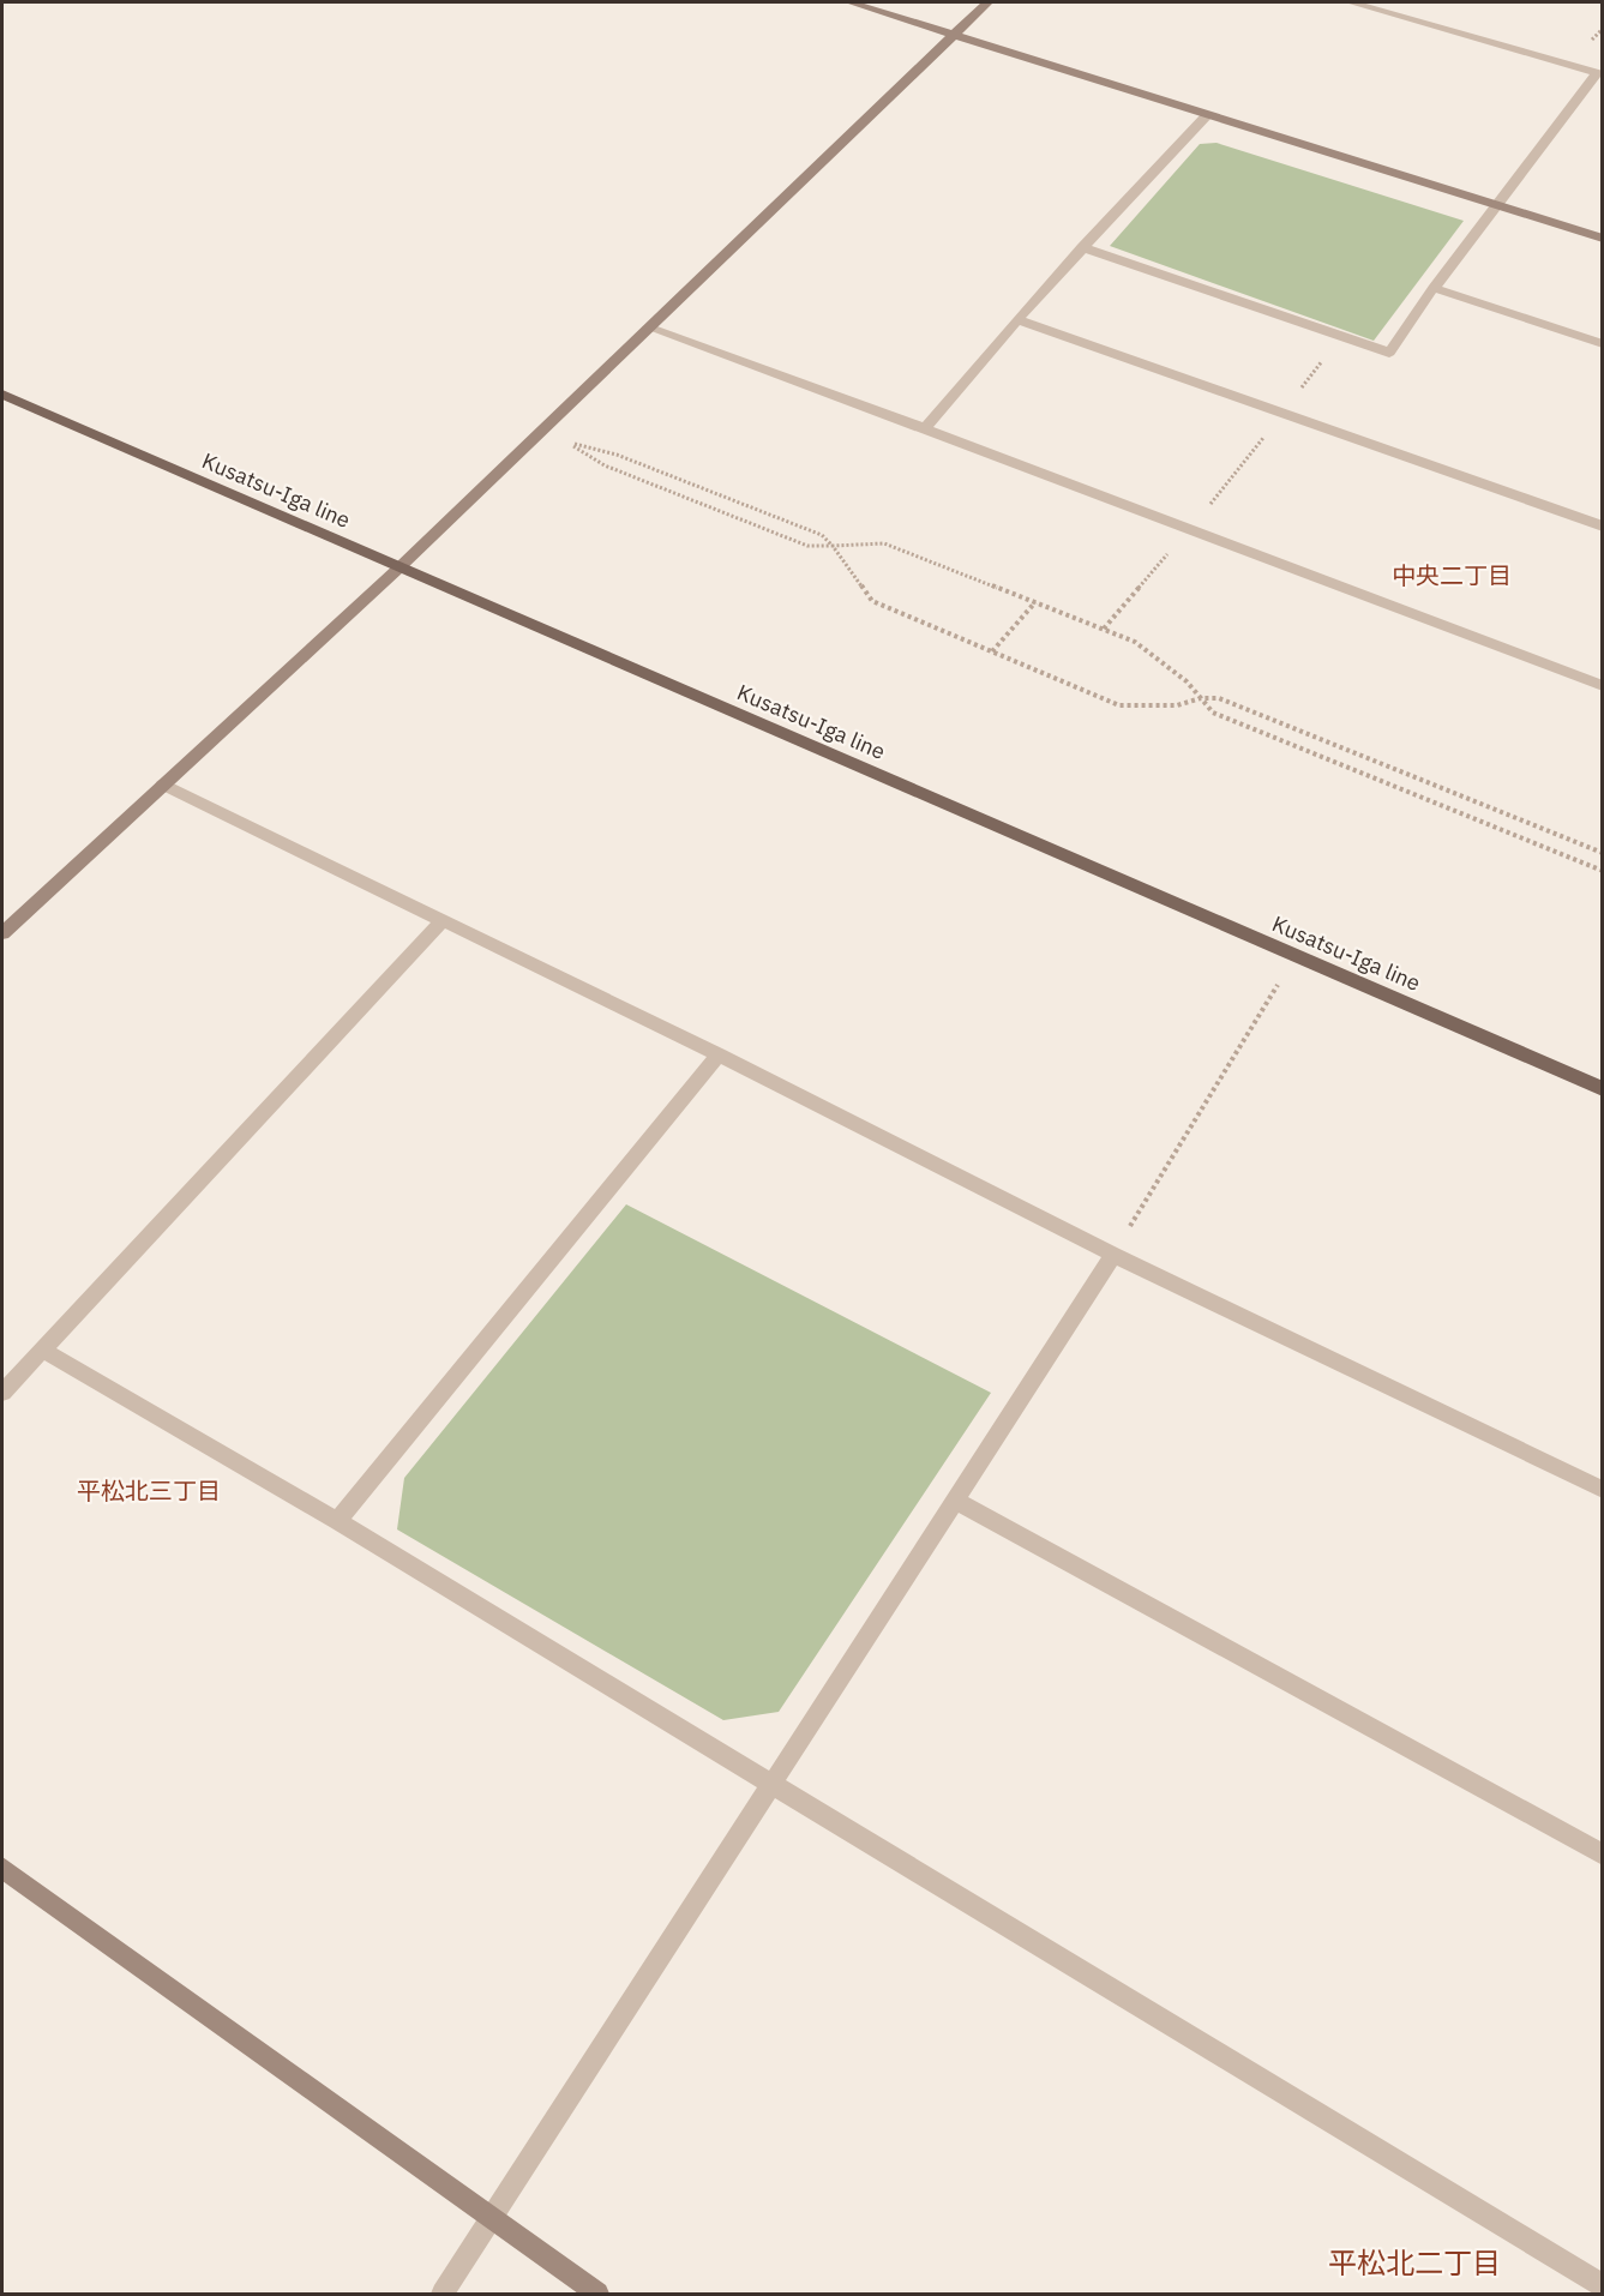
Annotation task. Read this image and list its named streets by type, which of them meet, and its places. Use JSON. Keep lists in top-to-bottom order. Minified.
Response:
{"streets":{"main road":["Kusatsu-Iga line"]},"districts":["中央二丁目","平松北三丁目","平松北二丁目"]}
